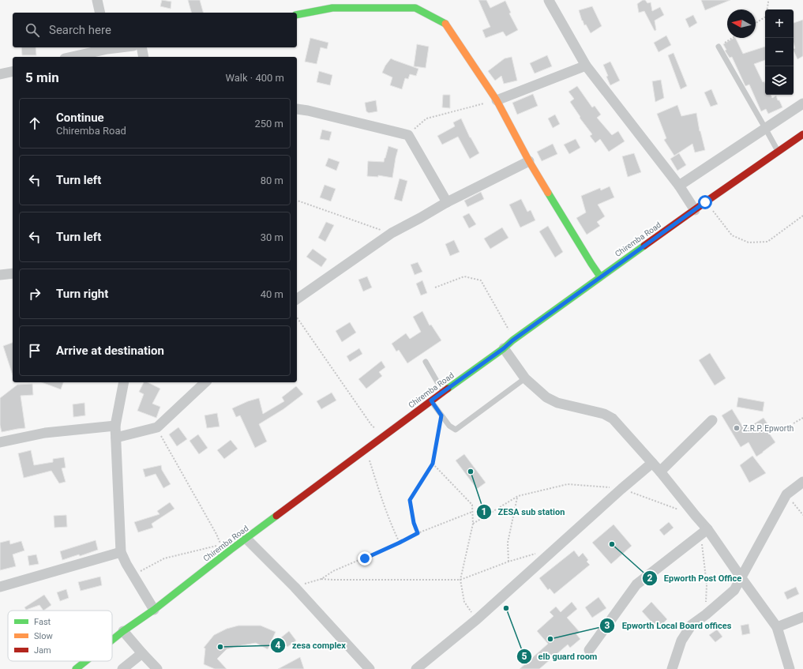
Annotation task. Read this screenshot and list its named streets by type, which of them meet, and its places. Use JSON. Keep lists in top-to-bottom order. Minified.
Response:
{"streets":{"main road":["Chiremba Road"]},"places":["Z.R.P. Epworth","ZESA sub station","Epworth Post Office","elb guard room","Epworth Local Board offices","zesa complex"],"legend":["Fast","Slow","Jam"],"north":"left","page":{"map_buttons":["+","−"],"search":"Search here","heading":["5 min","Walk · 400 m"],"list":[["Continue","Chiremba Road","250 m"],["Turn left","80 m"],["Turn left","30 m"],["Turn right","40 m"],"Arrive at destination"]}}
